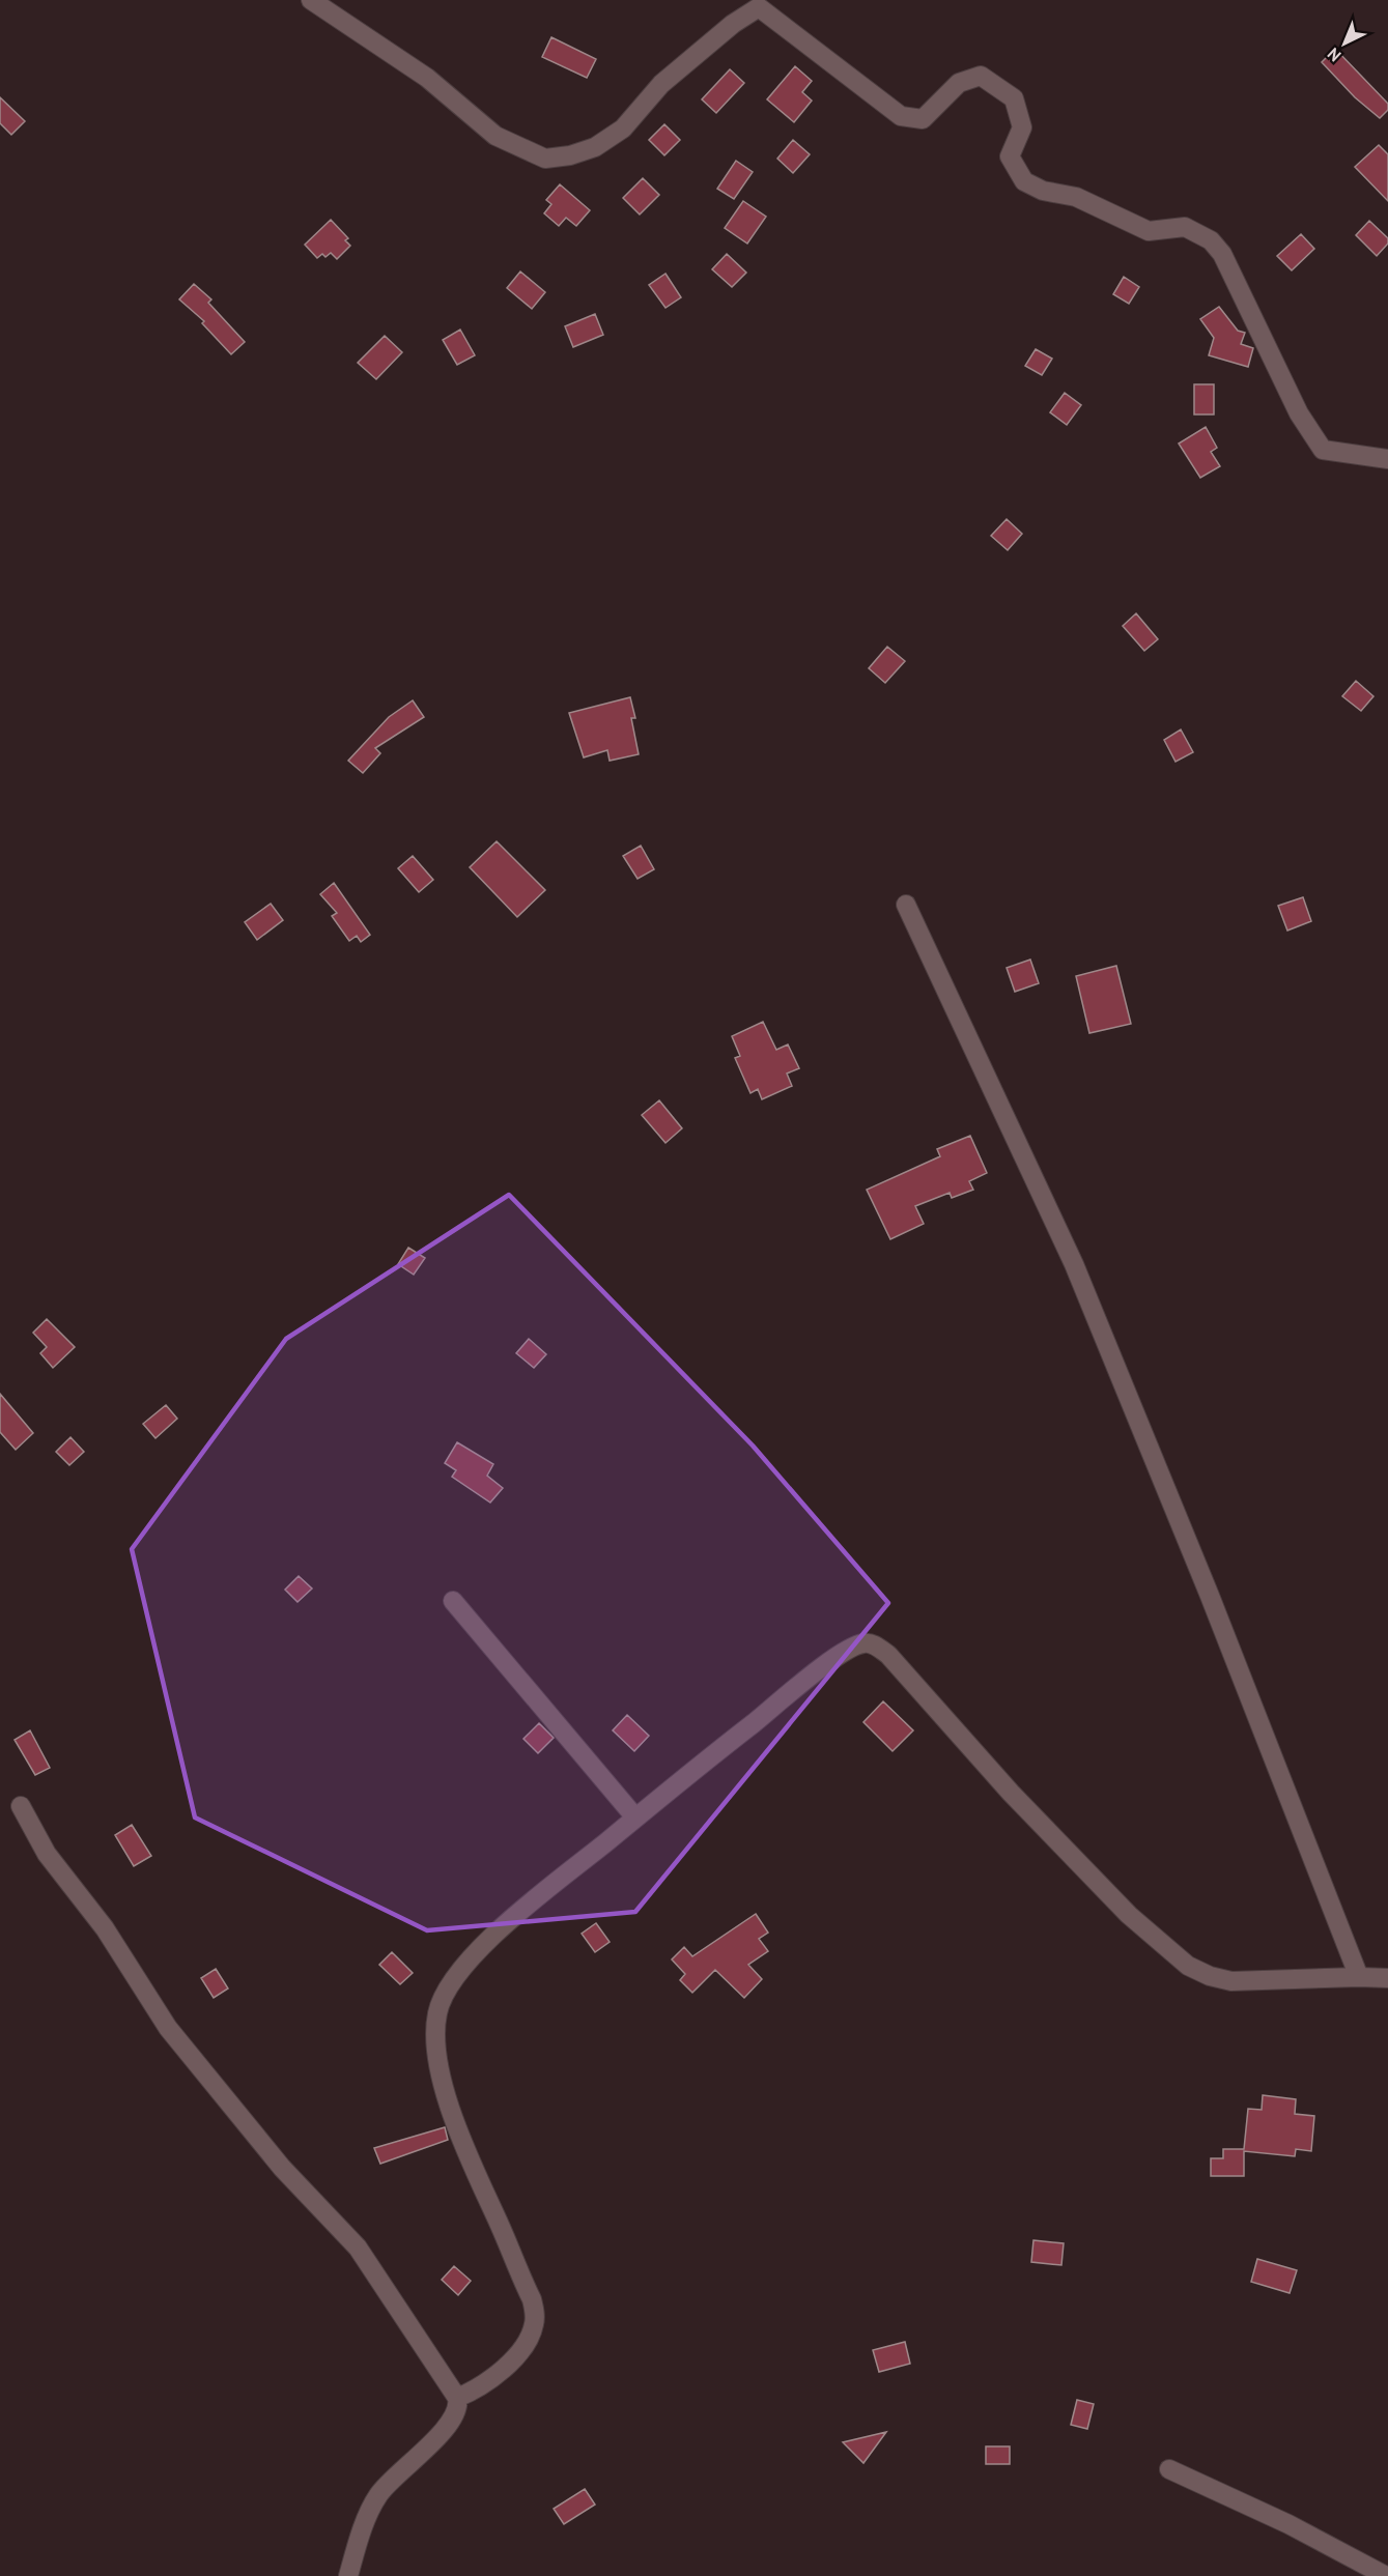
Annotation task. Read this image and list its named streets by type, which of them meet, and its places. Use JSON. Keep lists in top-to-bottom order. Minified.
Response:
{"north":"bottom left"}
